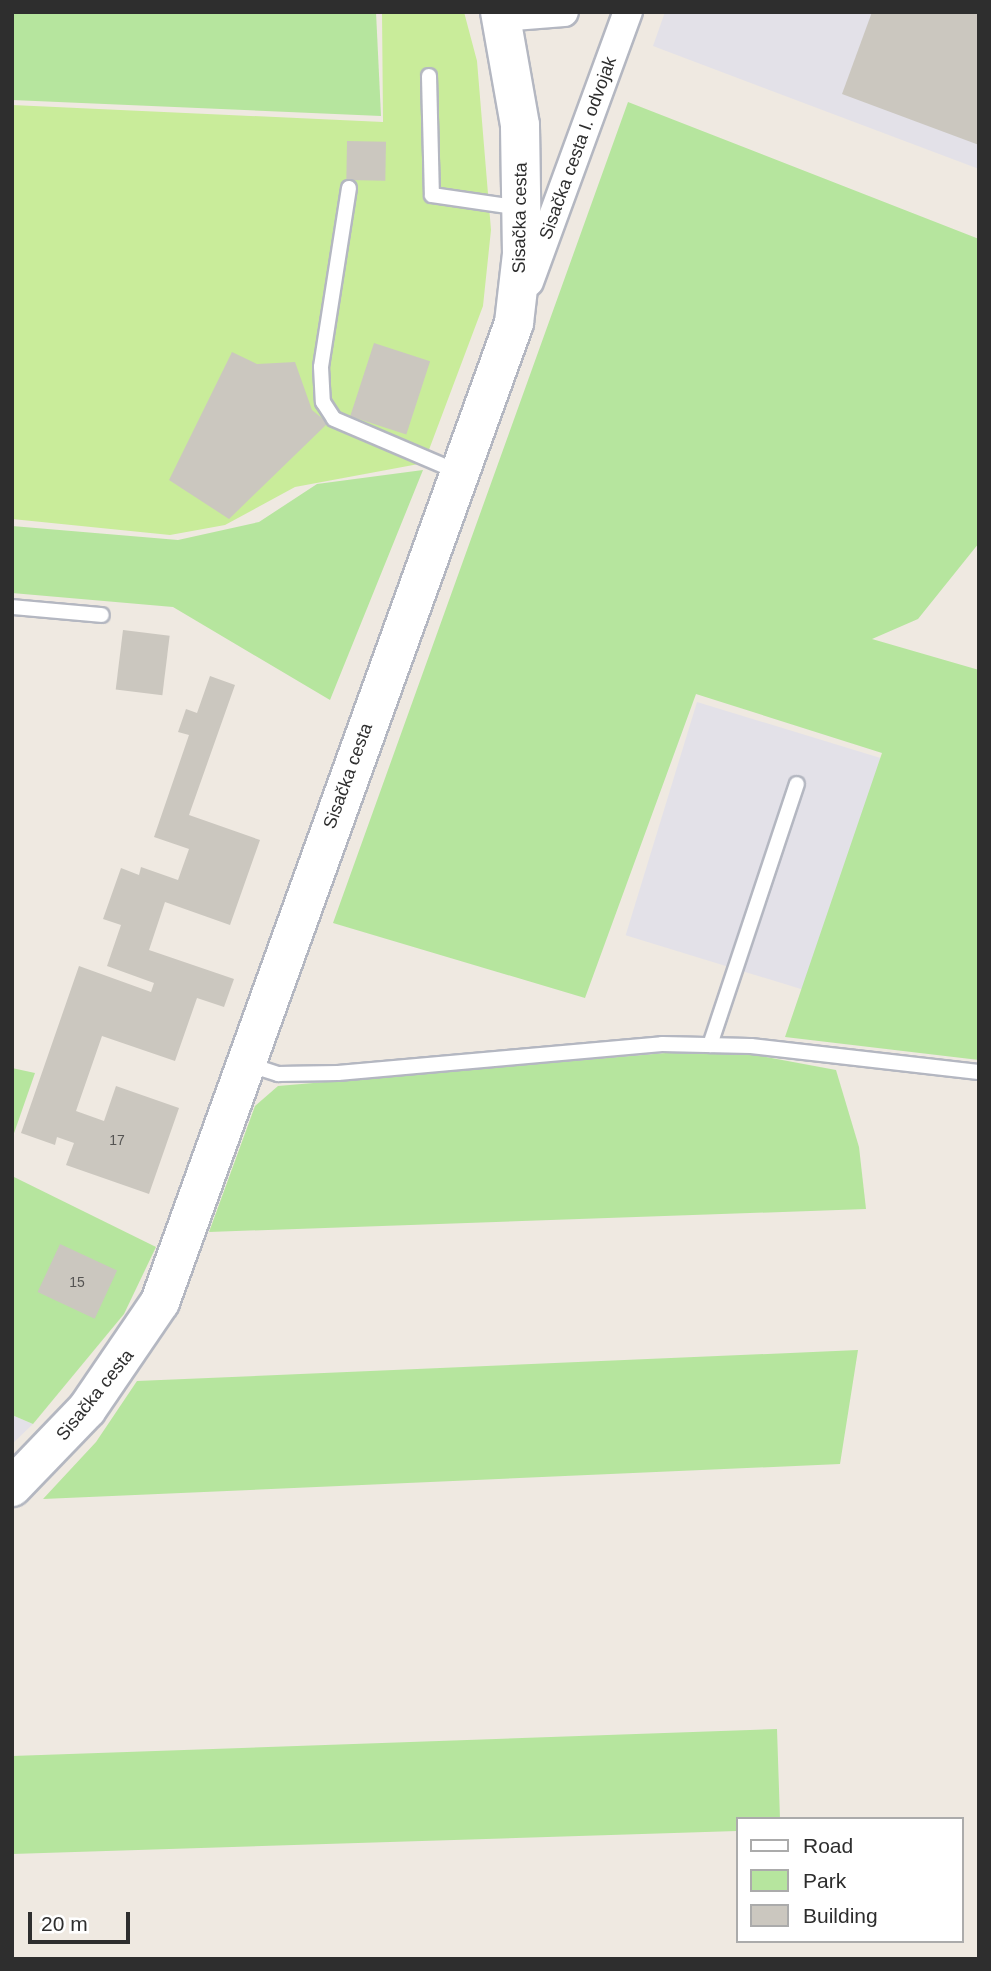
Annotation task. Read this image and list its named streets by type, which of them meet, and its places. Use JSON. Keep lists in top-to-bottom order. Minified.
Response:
{"streets":{"main road":["Sisačka cesta"],"street":["Sisačka cesta I. odvojak"]},"crossings":[["Sisačka cesta I. odvojak","Sisačka cesta"]],"house_numbers":["17","15"],"legend":["Road","Park","Building"],"scale_bar":"20 m"}
